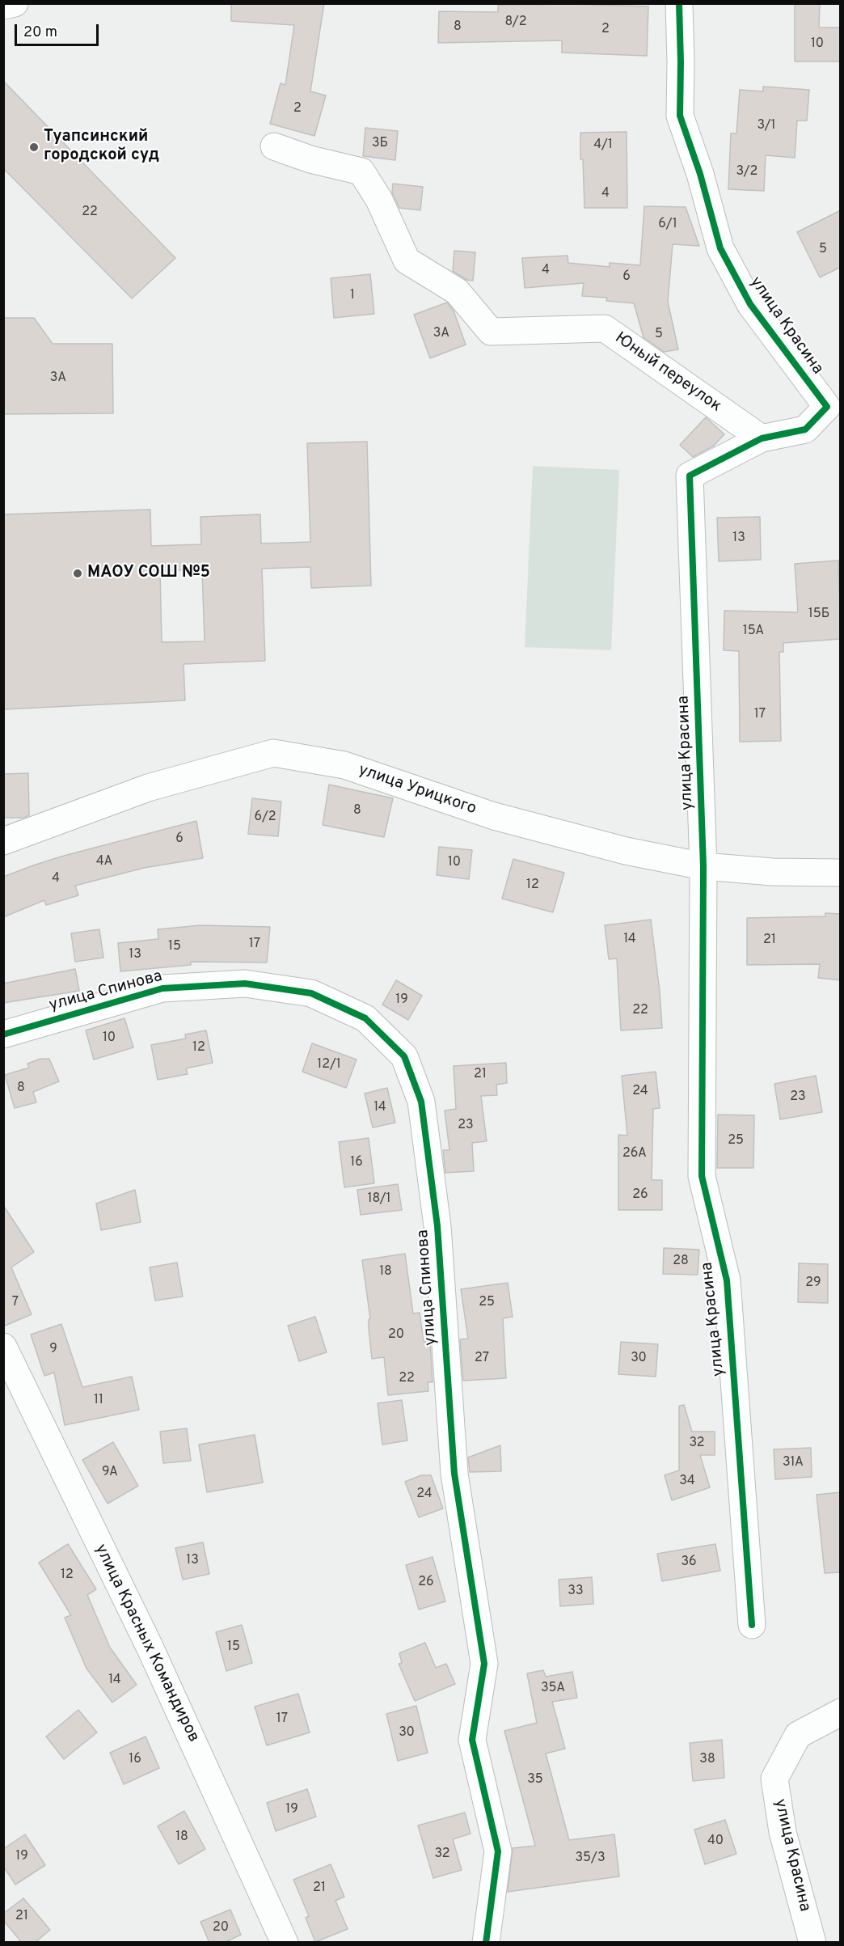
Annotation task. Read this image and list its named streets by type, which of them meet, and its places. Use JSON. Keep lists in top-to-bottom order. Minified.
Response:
{"streets":{"street":["улица Красина","Юный переулок","улица Урицкого","улица Спинова","улица Красных Командиров"]},"crossings":[["улица Красина","Юный переулок"],["улица Красина","улица Урицкого"]],"places":["Туапсинский городской суд","МАОУ СОШ №5"],"house_numbers":["8/2","8","2","10","2","3/1","3Б","4/1","3/2","4","22","6/1","5","4","6","1","3А","5","3А","13","15Б","15А","17","8","6/2","6","4А","10","4","12","14","21","17","15","13","19","22","10","12","12/1","21","8","24","23","14","23","25","26А","16","26","18/1","28","18","29","7","25","20","9","27","30","22","11","32","31А","9А","34","24","13","36","12","26","33","15","14","35А","17","30","16","38","35","19","18","40","32","19","35/3","21","21","20"],"scale_bar":"20 m"}
